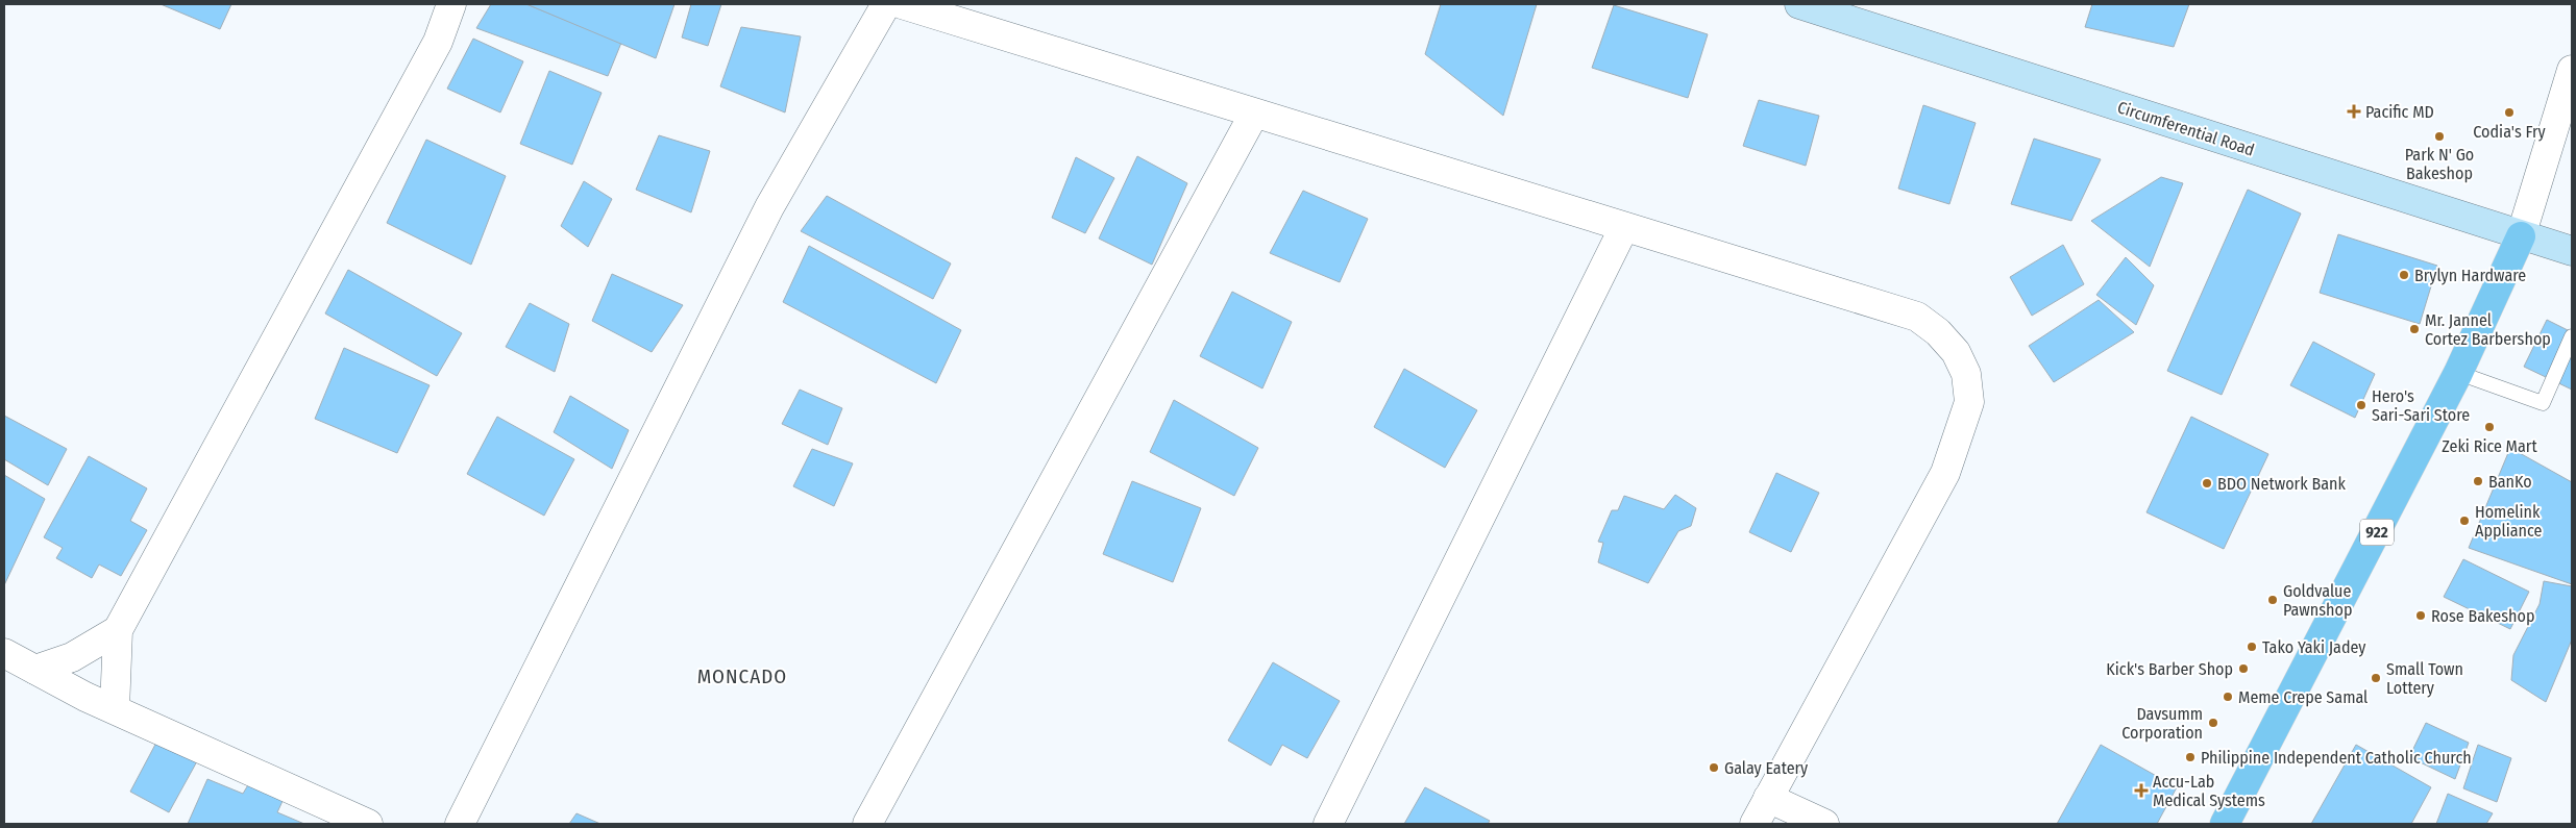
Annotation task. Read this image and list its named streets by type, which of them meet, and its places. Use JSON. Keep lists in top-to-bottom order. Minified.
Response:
{"streets":{"main road":["Circumferential Road","922"]},"crossings":[["Circumferential Road","922"]],"districts":["MONCADO"],"places":{"health":["Pacific MD","Accu-Lab Medical Systems"],"other":["Codia's Fry","Park N' Go Bakeshop","Brylyn Hardware","Mr. Jannel Cortez Barbershop","Hero's Sari-Sari Store","Zeki Rice Mart","BanKo","BDO Network Bank","Homelink Appliance","Goldvalue Pawnshop","Rose Bakeshop","Tako Yaki Jadey","Kick's Barber Shop","Small Town Lottery","Meme Crepe Samal","Davsumm Corporation","Philippine Independent Catholic Church","Galay Eatery"]}}
